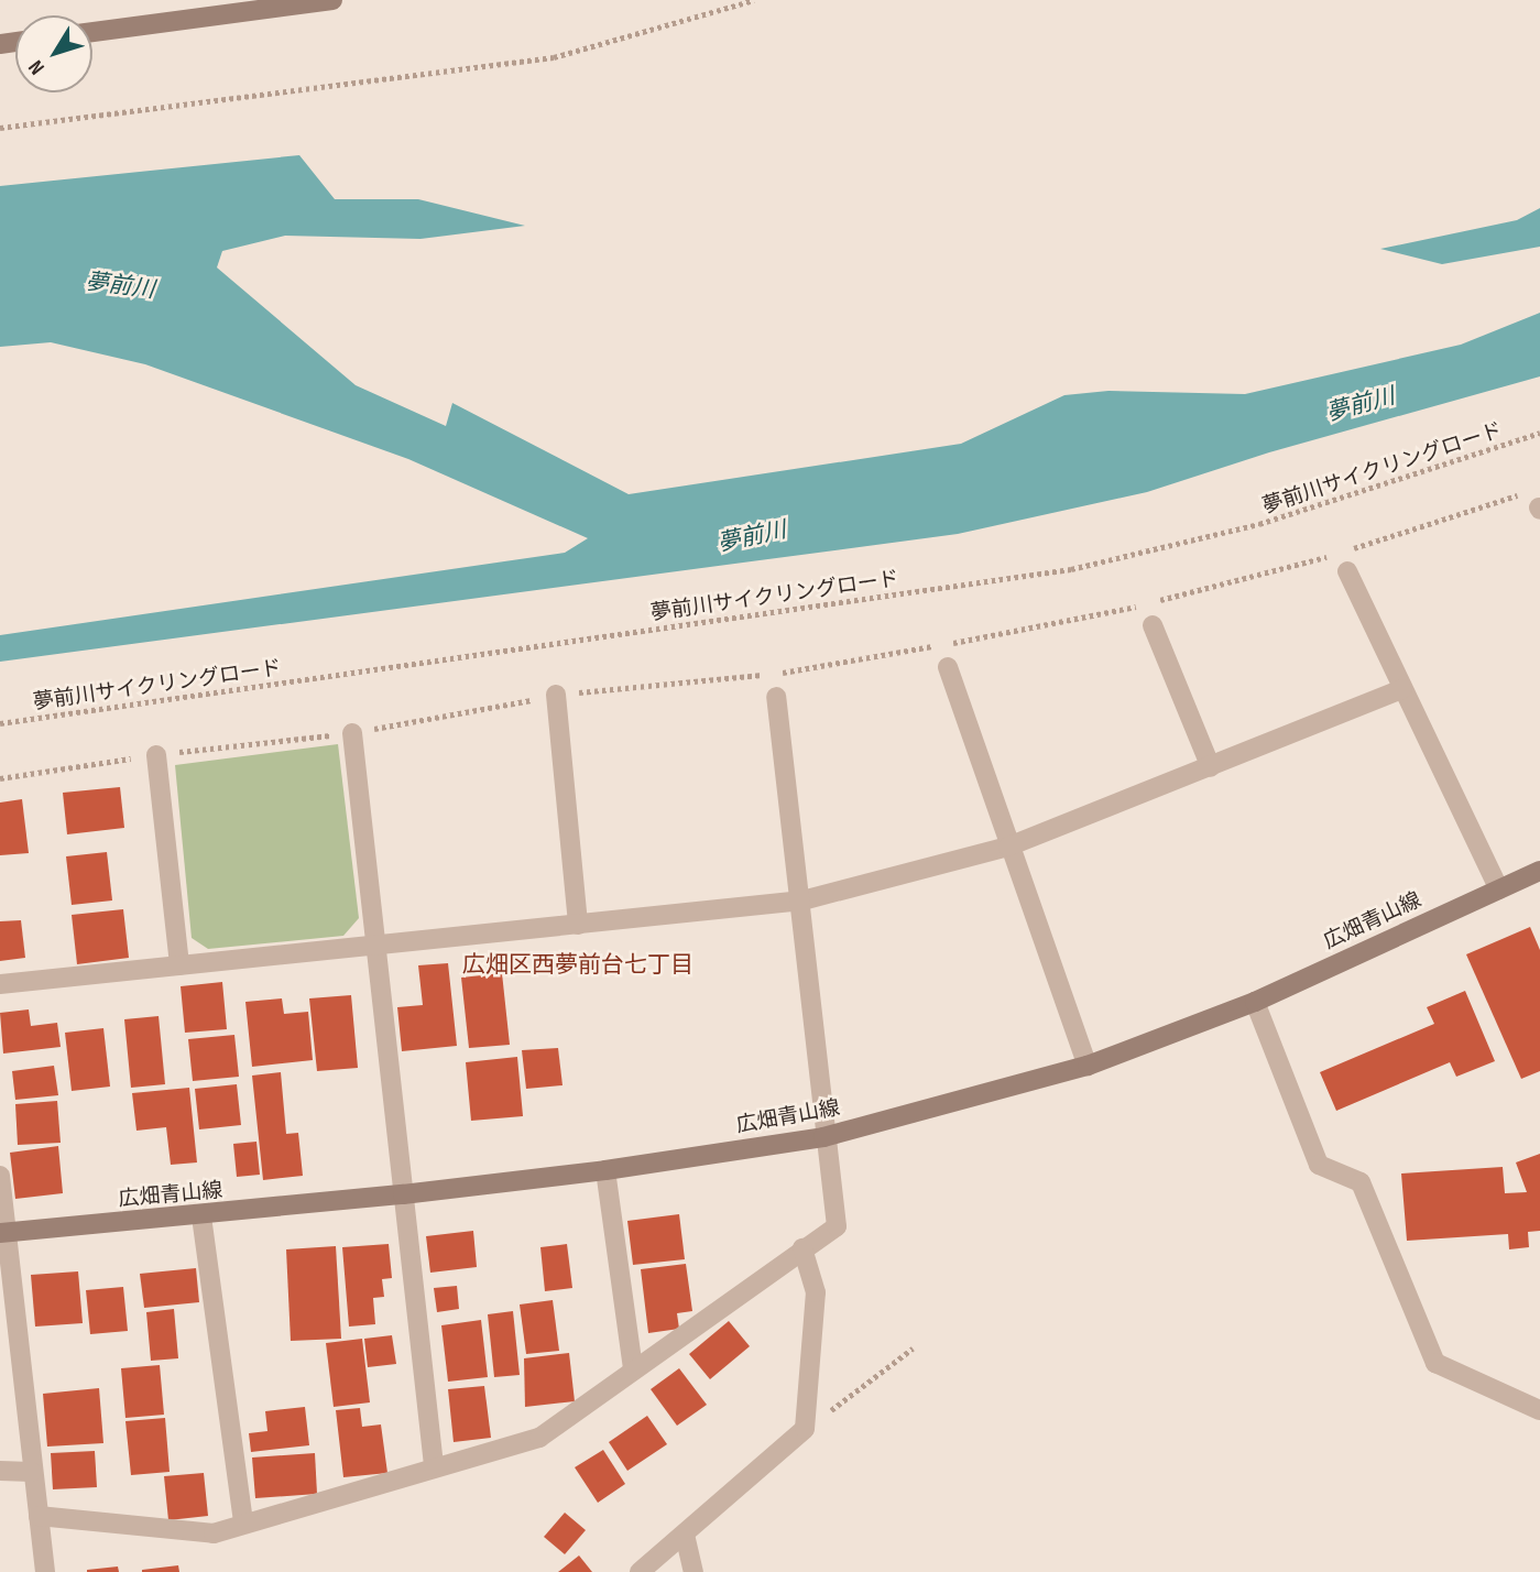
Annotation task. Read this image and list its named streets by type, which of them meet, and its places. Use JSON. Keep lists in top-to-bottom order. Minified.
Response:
{"streets":{"main road":["広畑青山線"],"path":["夢前川サイクリングロード"]},"districts":["広畑区西夢前台七丁目"],"water":["夢前川"],"north":"bottom left"}
